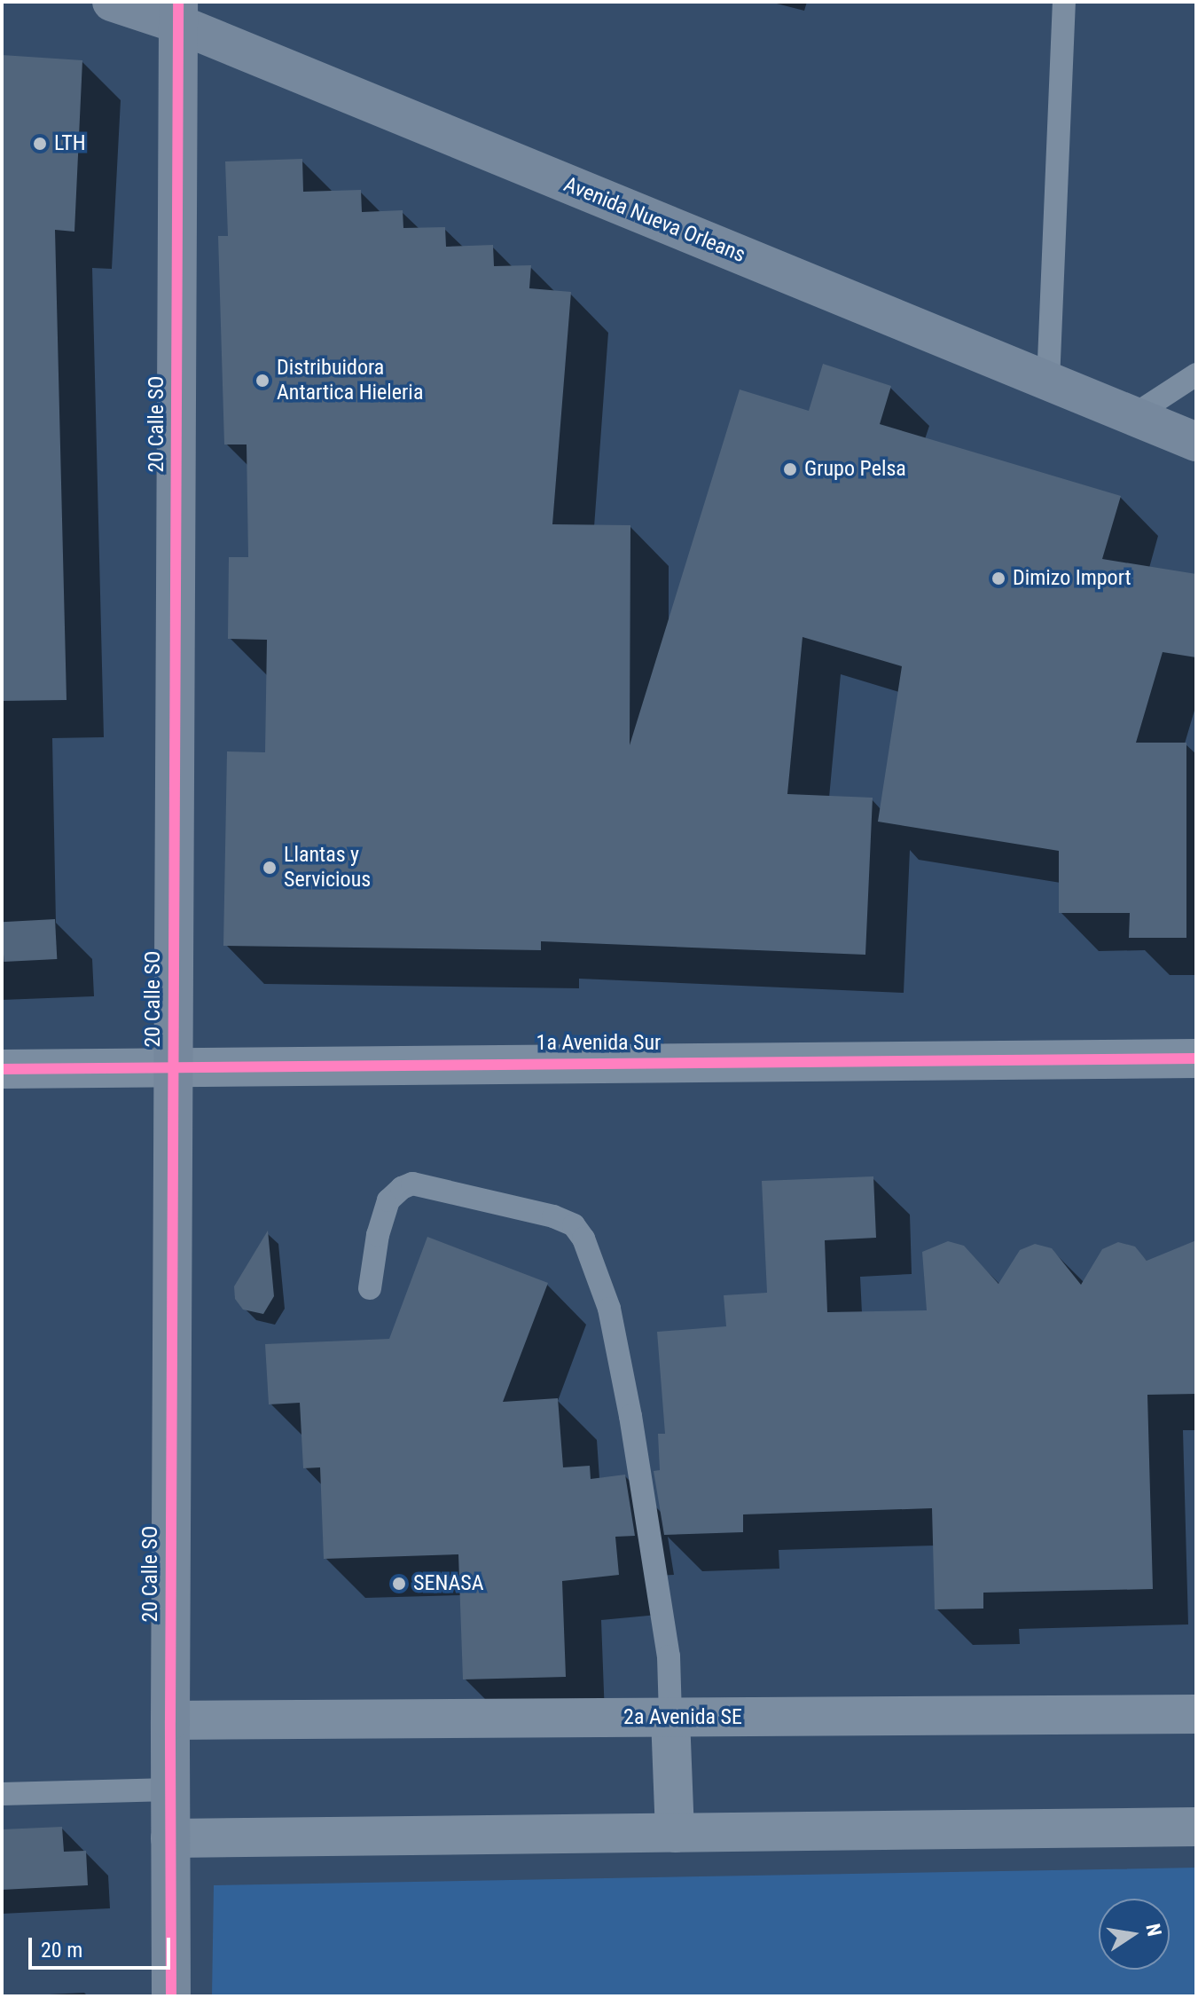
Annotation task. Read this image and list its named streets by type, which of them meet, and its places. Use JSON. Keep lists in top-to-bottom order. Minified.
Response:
{"streets":{"street":["Avenida Nueva Orleans","20 Calle SO","1a Avenida Sur","2a Avenida SE"]},"crossings":[["Avenida Nueva Orleans","20 Calle SO"],["20 Calle SO","1a Avenida Sur"],["20 Calle SO","2a Avenida SE"]],"places":["LTH","Distribuidora Antartica Hieleria","Grupo Pelsa","Dimizo Import","Llantas y Servicious","SENASA"],"scale_bar":"20 m","north":"right"}
